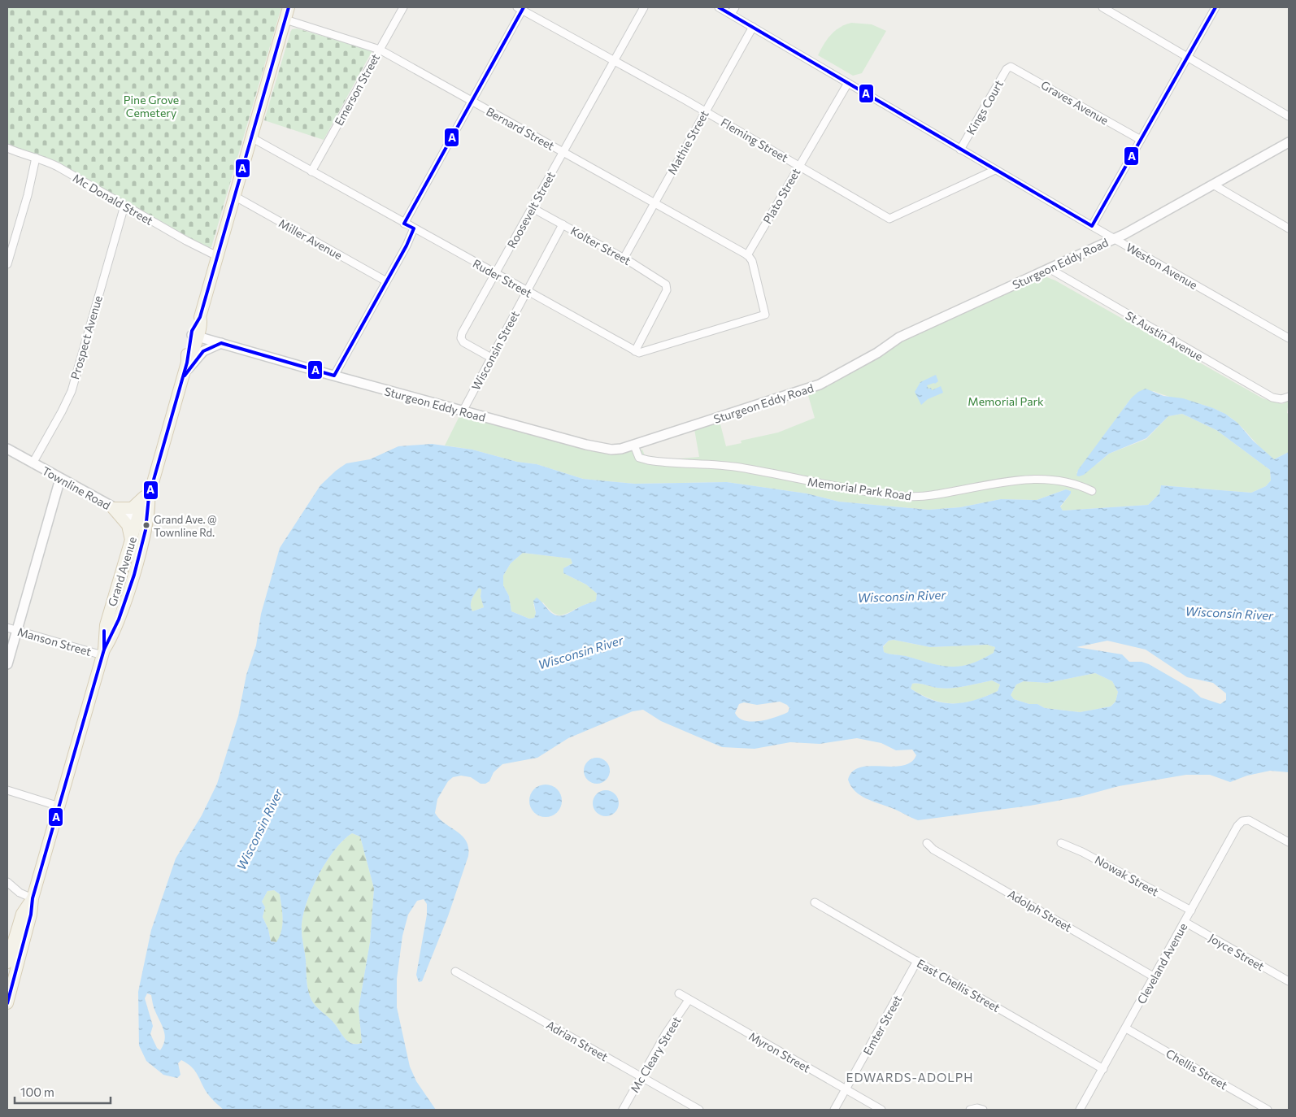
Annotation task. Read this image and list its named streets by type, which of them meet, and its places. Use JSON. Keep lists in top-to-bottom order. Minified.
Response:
{"streets":{"main road":["Grand Avenue"],"street":["Emerson Street","Graves Avenue","Kings Court","Bernard Street","Fleming Street","Mathie Street","Plato Street","Mc Donald Street","Roosevelt Street","Miller Avenue","Kolter Street","Sturgeon Eddy Road","Weston Avenue","Ruder Street","St Austin Avenue","Prospect Avenue","Wisconsin Street","Townline Road","Memorial Park Road","Manson Street","Nowak Street","Adolph Street","Joyce Street","Cleveland Avenue","East Chellis Street","Emter Street","Adrian Street","Myron Street","Mc Cleary Street","Chellis Street"]},"crossings":[["Emerson Street","Bernard Street"],["Emerson Street","Ruder Street"],["Graves Avenue","Kings Court"],["Kings Court","Weston Avenue"],["Bernard Street","Mathie Street"],["Bernard Street","Plato Street"],["Bernard Street","Roosevelt Street"],["Bernard Street","Grand Avenue"],["Fleming Street","Mathie Street"],["Fleming Street","Plato Street"],["Fleming Street","Roosevelt Street"],["Fleming Street","Weston Avenue"],["Mathie Street","Kolter Street"],["Mathie Street","Weston Avenue"],["Plato Street","Weston Avenue"],["Mc Donald Street","Prospect Avenue"],["Mc Donald Street","Grand Avenue"],["Roosevelt Street","Kolter Street"],["Roosevelt Street","Ruder Street"],["Roosevelt Street","Wisconsin Street"],["Miller Avenue","Grand Avenue"],["Kolter Street","Ruder Street"],["Kolter Street","Wisconsin Street"],["Sturgeon Eddy Road","Weston Avenue"],["Sturgeon Eddy Road","St Austin Avenue"],["Sturgeon Eddy Road","Wisconsin Street"],["Sturgeon Eddy Road","Memorial Park Road"],["Sturgeon Eddy Road","Grand Avenue"],["Ruder Street","Wisconsin Street"],["Ruder Street","Grand Avenue"],["Prospect Avenue","Townline Road"],["Townline Road","Grand Avenue"],["Grand Avenue","Manson Street"],["Nowak Street","Cleveland Avenue"],["Adolph Street","Cleveland Avenue"],["Joyce Street","Cleveland Avenue"],["Cleveland Avenue","East Chellis Street"],["Cleveland Avenue","Chellis Street"],["East Chellis Street","Emter Street"],["Emter Street","Myron Street"],["Adrian Street","Mc Cleary Street"],["Myron Street","Mc Cleary Street"]],"districts":["EDWARDS-ADOLPH"],"water":["Wisconsin River"],"parks":["Pine Grove Cemetery","Memorial Park"],"places":["Grand Ave. @ Townline Rd."],"lines":["transit line A"],"scale_bar":"100 m"}
